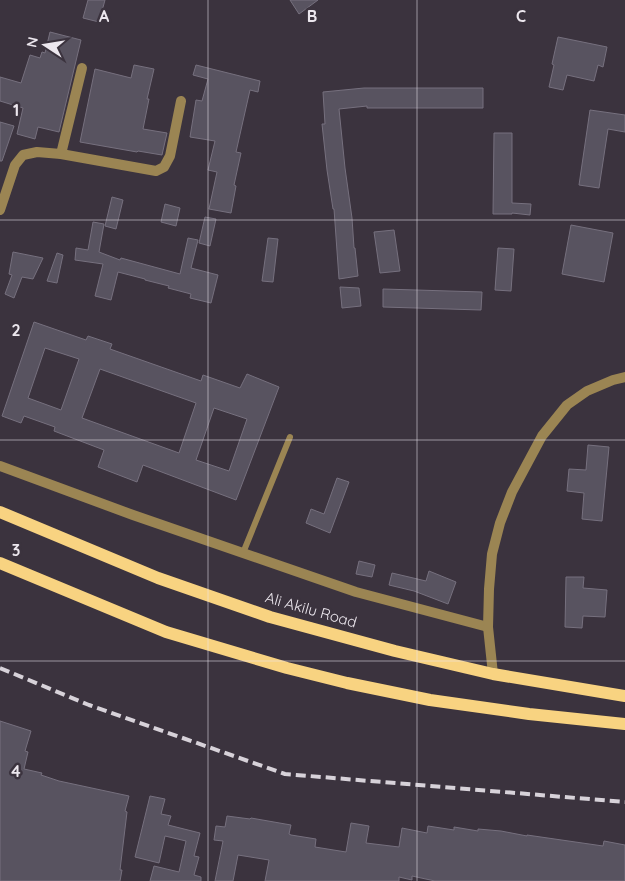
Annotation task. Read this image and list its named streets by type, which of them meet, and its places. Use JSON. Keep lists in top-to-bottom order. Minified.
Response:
{"streets":{"main road":["Ali Akilu Road"]},"north":"left","grid":{"columns":["A","B","C"],"rows":["1","2","3","4"]}}
